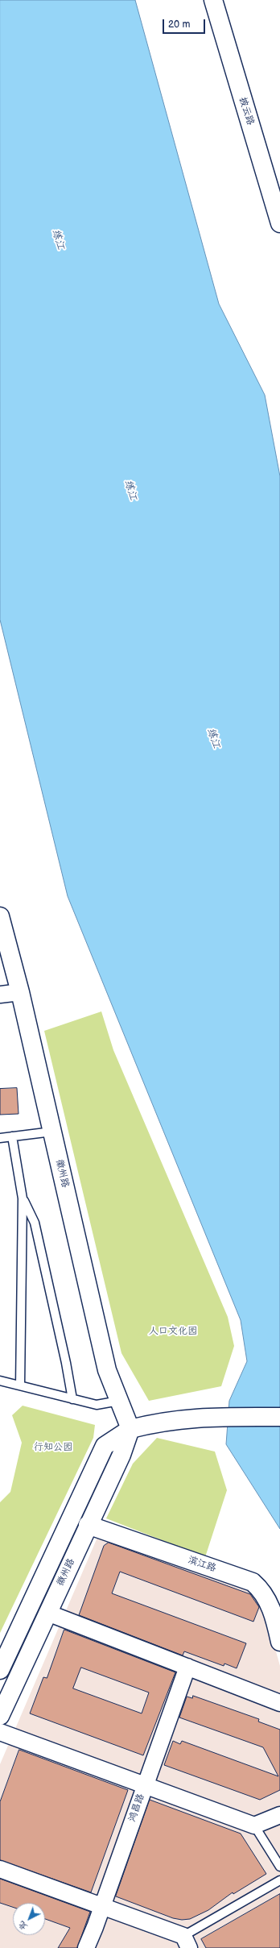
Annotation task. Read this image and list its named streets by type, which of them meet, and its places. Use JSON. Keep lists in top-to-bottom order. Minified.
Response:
{"streets":{"main road":["披云路","徽州路","滨江路"],"street":["鸿昌路"]},"crossings":[["徽州路","滨江路"]],"water":["练江"],"parks":["人口文化园","行知公园"],"scale_bar":"20 m","north":"bottom left"}
